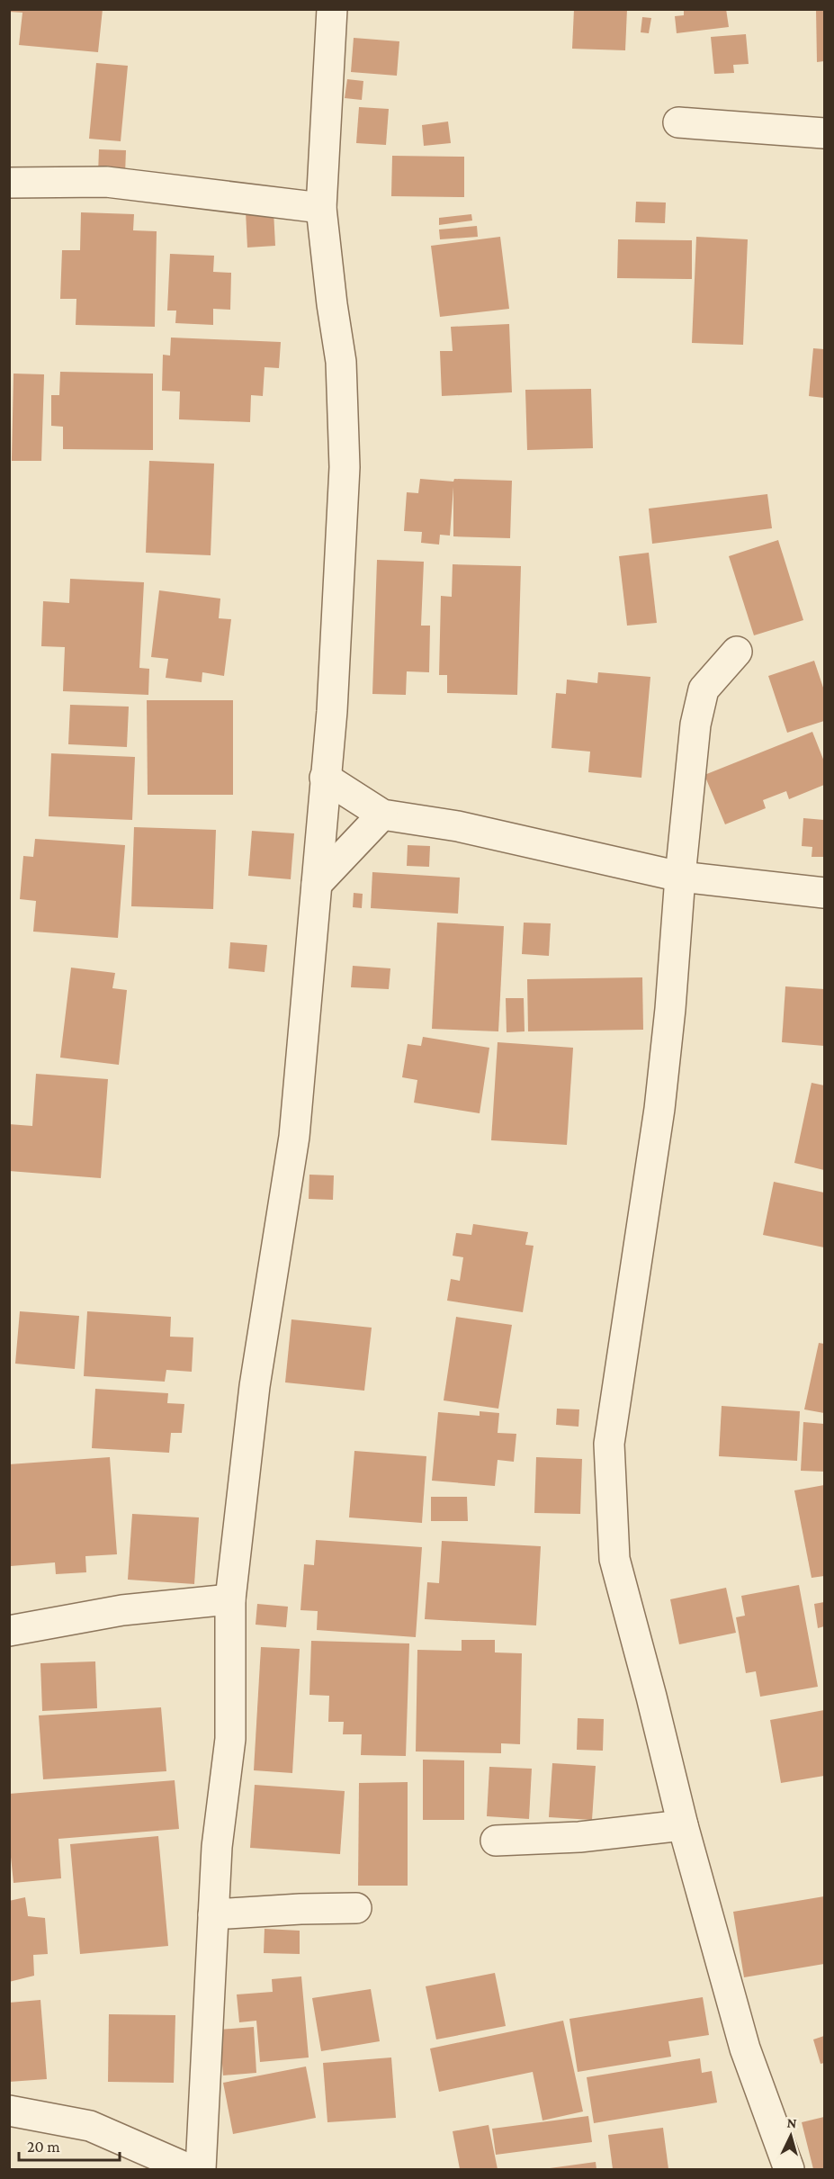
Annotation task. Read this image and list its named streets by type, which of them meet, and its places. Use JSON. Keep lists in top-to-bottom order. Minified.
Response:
{"scale_bar":"20 m","north":"top"}
